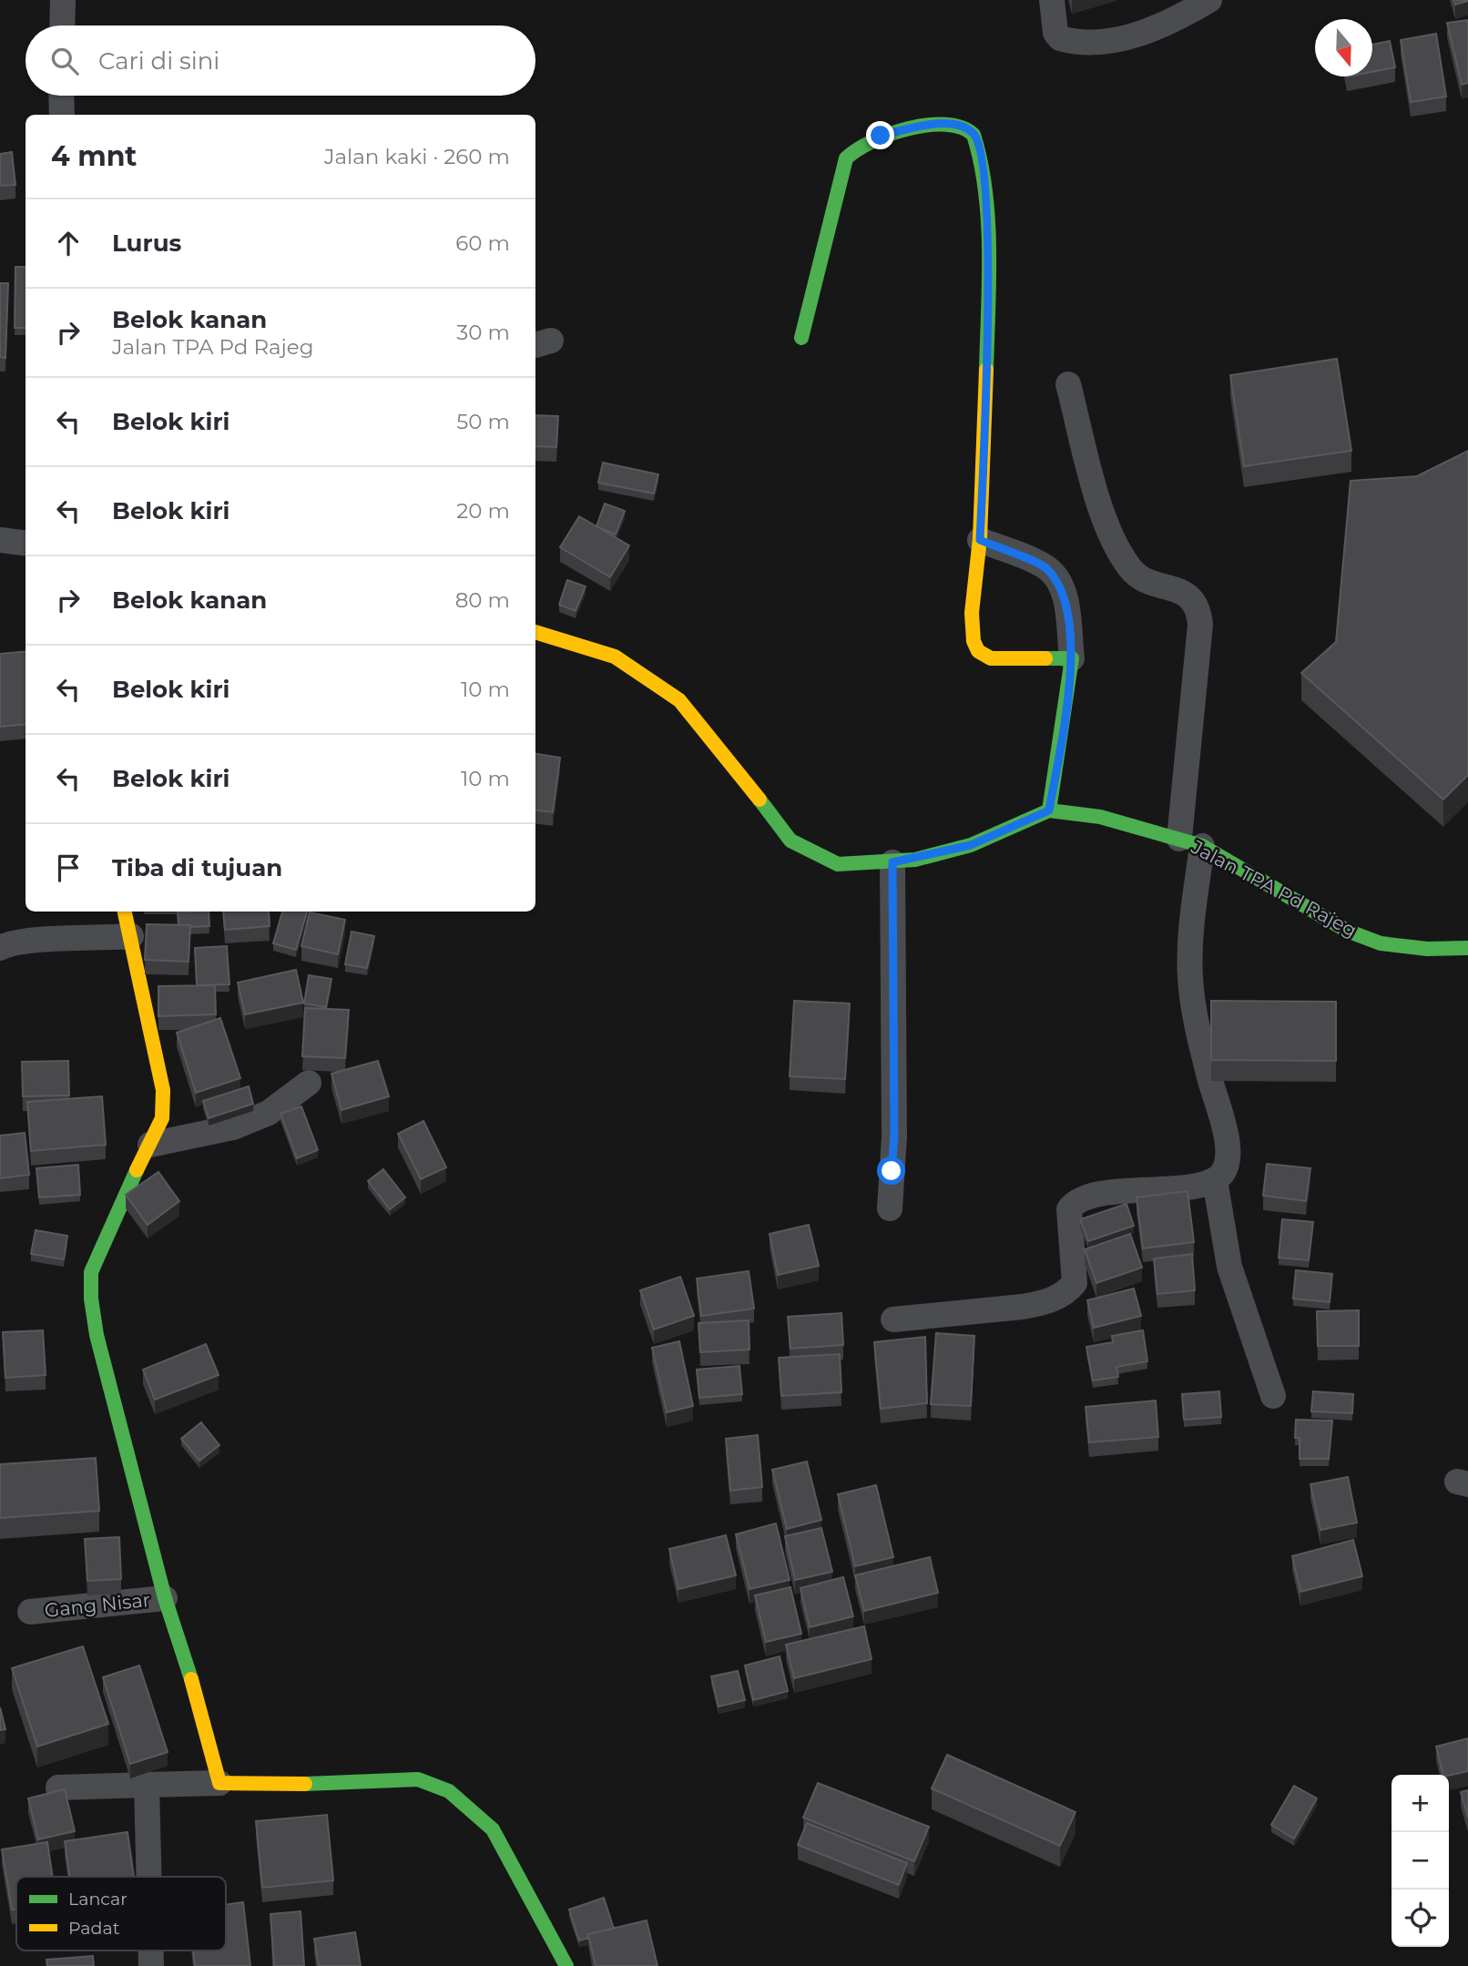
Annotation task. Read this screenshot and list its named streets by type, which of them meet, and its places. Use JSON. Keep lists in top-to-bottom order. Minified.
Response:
{"streets":{"street":["Jalan TPA Pd Rajeg","Gang Nisar"]},"legend":["Lancar","Padat"],"north":"bottom","page":{"search":"Cari di sini","heading":["4 mnt","Jalan kaki · 260 m"],"list":[["Lurus","60 m"],["Belok kanan","Jalan TPA Pd Rajeg","30 m"],["Belok kiri","50 m"],["Belok kiri","20 m"],["Belok kanan","80 m"],["Belok kiri","10 m"],["Belok kiri","10 m"],"Tiba di tujuan"],"map_buttons":["+","−"]}}
